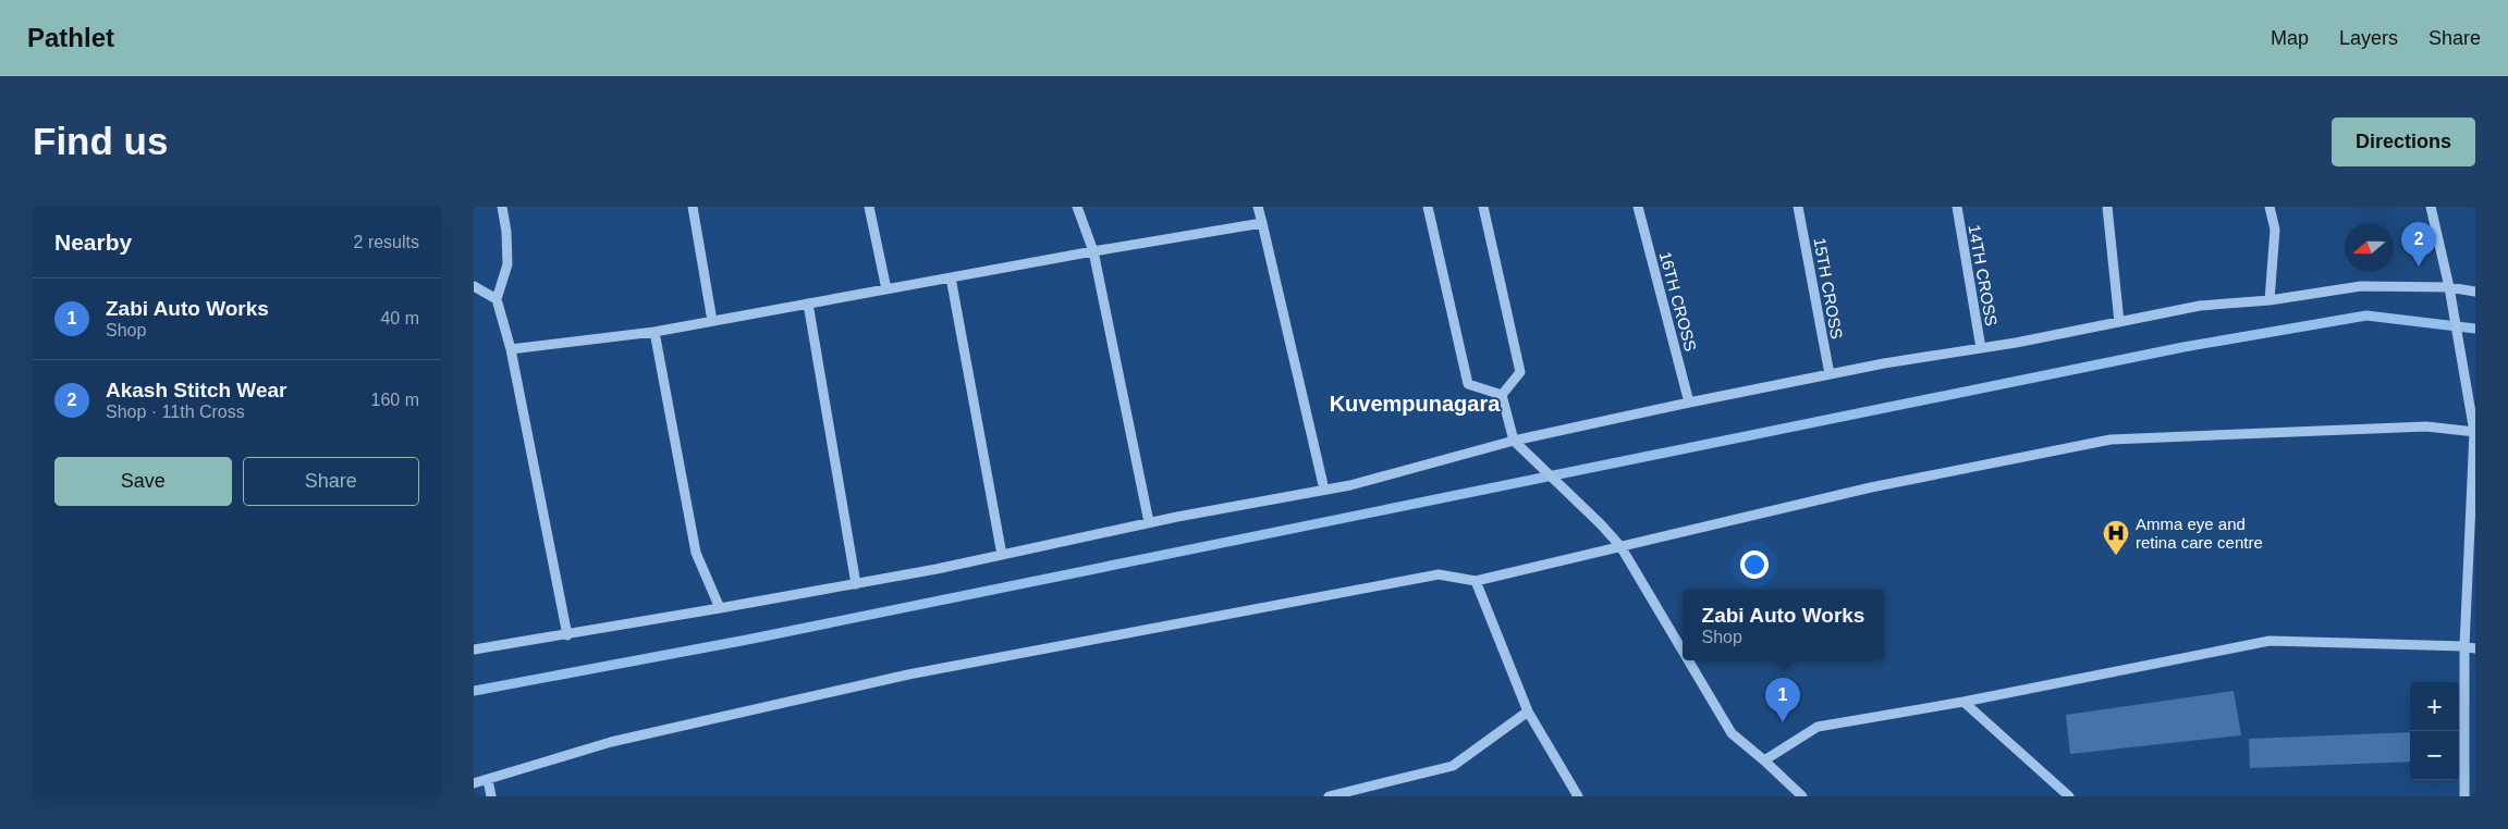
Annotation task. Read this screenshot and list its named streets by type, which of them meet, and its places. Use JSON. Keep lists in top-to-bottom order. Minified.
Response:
{"streets":{"street":["14TH CROSS","15TH CROSS","16TH CROSS"]},"districts":["Kuvempunagara"],"places":{"hospital":["Amma eye and retina care centre"]},"north":"left","page":{"header":"Pathlet","nav":["Map","Layers","Share"],"buttons":["Directions",["Save","Share"]],"title":"Find us","heading":["Nearby","2 results"],"pins":["2","1"],"list":[{"mark":"1","name":"Zabi Auto Works","note":"Shop","value":"40 m"},{"mark":"2","name":"Akash Stitch Wear","note":"Shop · 11th Cross","value":"160 m"}],"popup":["Zabi Auto Works","Shop"],"map_buttons":["+","−"]}}
